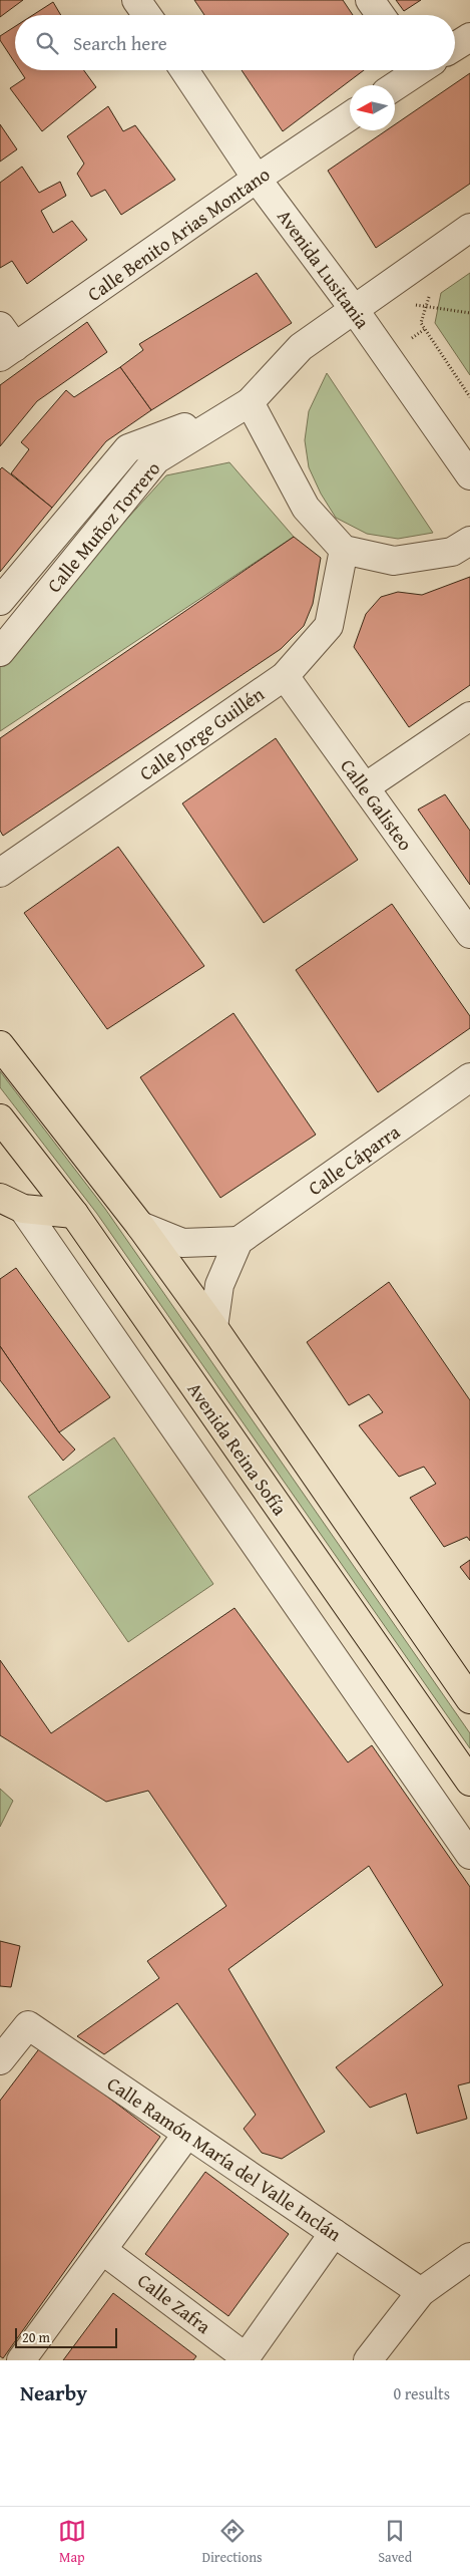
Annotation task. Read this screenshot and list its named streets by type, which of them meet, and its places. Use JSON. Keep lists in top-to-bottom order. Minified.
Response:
{"streets":{"highway":["Avenida Reina Sofía"],"street":["Calle Benito Arias Montano","Avenida Lusitania","Calle Muñoz Torrero","Calle Jorge Guillén","Calle Galisteo","Calle Cáparra","Calle Ramón María del Valle Inclán","Calle Zafra"]},"crossings":[["Calle Benito Arias Montano","Avenida Lusitania"],["Calle Jorge Guillén","Calle Galisteo"]],"scale_bar":"20 m","north":"left","page":{"search":"Search here","scale":"20 m","heading":["Nearby","0 results"],"nav":["Map","Directions","Saved"]}}
